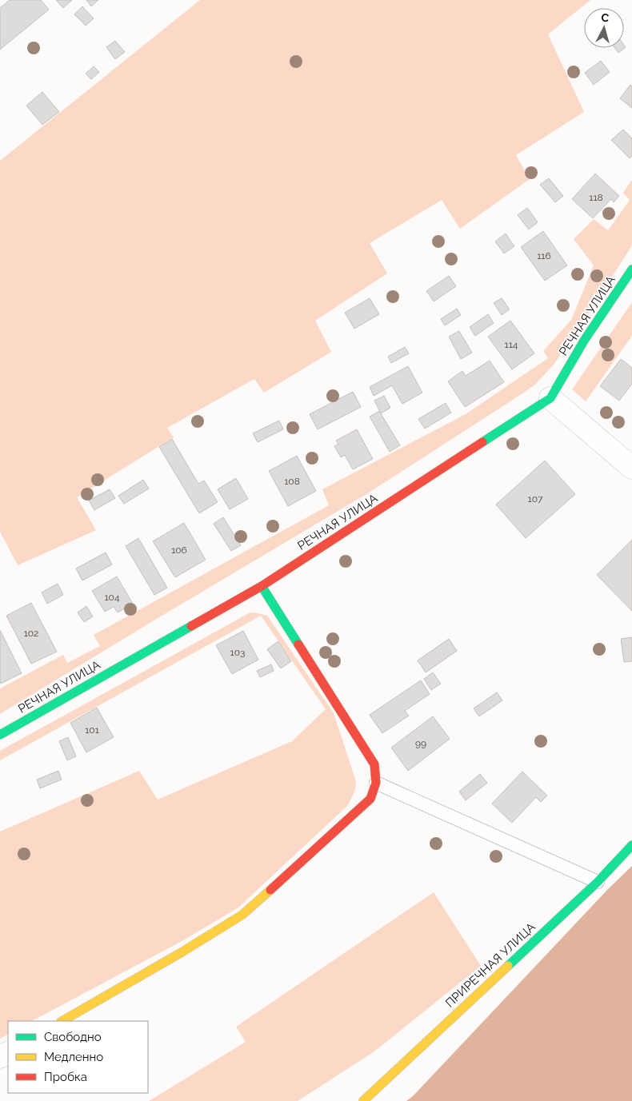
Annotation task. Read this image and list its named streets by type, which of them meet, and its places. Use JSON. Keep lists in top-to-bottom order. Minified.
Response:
{"streets":{"street":["РЕЧНАЯ УЛИЦА","ПРИРЕЧНАЯ УЛИЦА"]},"house_numbers":["118","116","114","108","107","106","104","102","103","101","99"],"legend":["Свободно","Медленно","Пробка"],"north":"top"}
